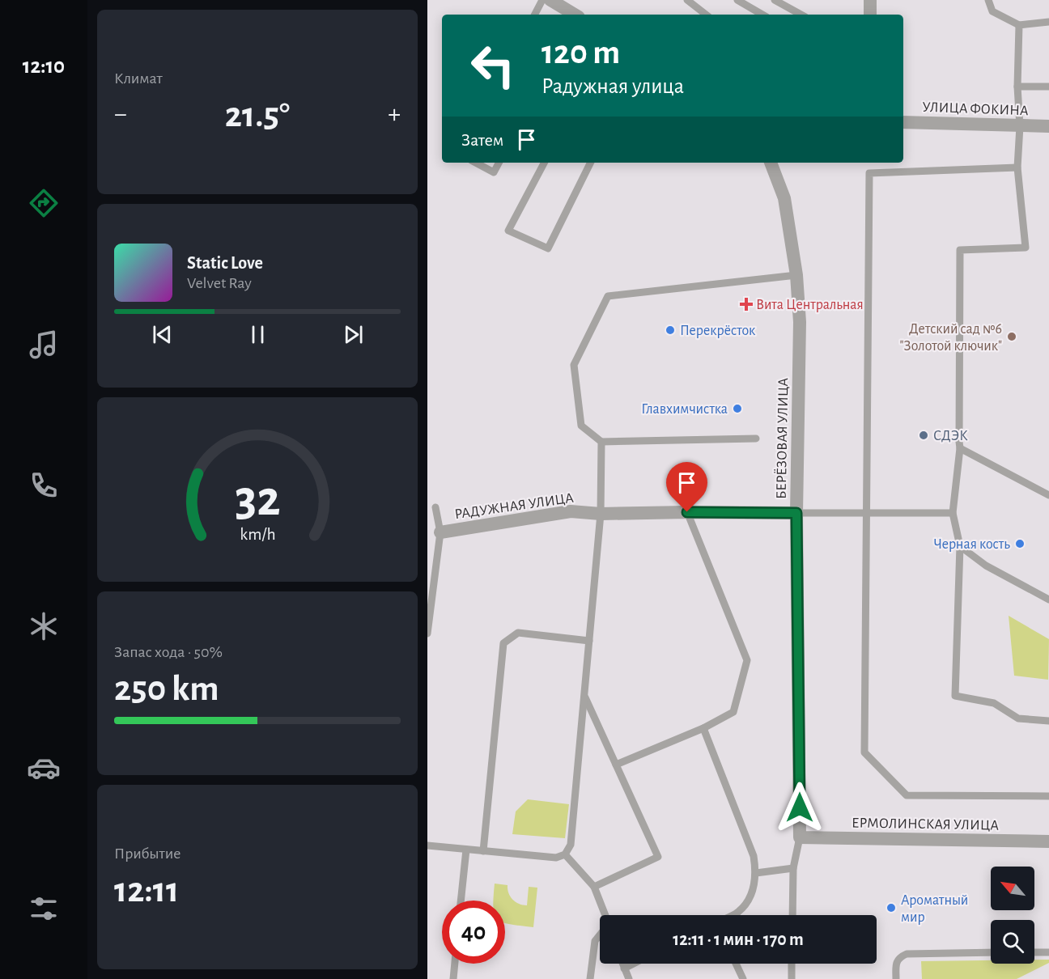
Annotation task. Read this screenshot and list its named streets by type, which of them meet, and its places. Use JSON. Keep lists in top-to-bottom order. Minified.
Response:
{"streets":{"street":["УЛИЦА ФОКИНА","БЕРЁЗОВАЯ УЛИЦА","РАДУЖНАЯ УЛИЦА","ЕРМОЛИНСКАЯ УЛИЦА"]},"crossings":[["БЕРЁЗОВАЯ УЛИЦА","РАДУЖНАЯ УЛИЦА"],["БЕРЁЗОВАЯ УЛИЦА","ЕРМОЛИНСКАЯ УЛИЦА"]],"places":{"health":["Вита Центральная"],"other":["Перекрёсток","Детский сад №6 \"Золотой ключик\"","Главхимчистка","СДЭК","Черная кость","Ароматный мир"]},"north":"top left","page":{"tabs":"12:10","tile":["Климат",["Запас хода · 50%","250 km"],["Прибытие","12:11"]],"turn":["120 m","Радужная улица"],"heat":["−","21.5°","+"],"then":"Затем","song":["Static Love","Velvet Ray"],"limit":"40","trip":"12:11 · 1 мин · 170 m","gauge":["32","km/h"]}}
